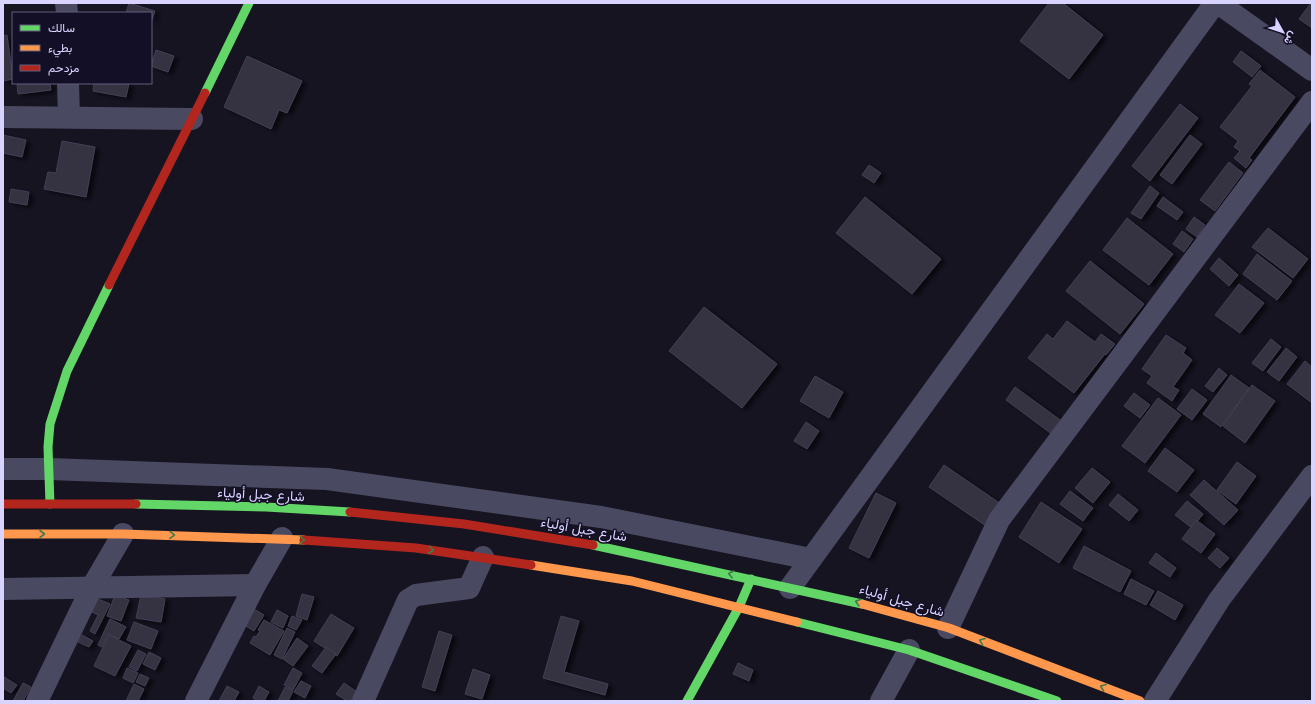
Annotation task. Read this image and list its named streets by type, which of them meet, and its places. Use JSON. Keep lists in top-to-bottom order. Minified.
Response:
{"streets":{"main road":["شارع جبل أولياء"]},"legend":["سالك","بطيء","مزدحم"],"north":"bottom right"}
